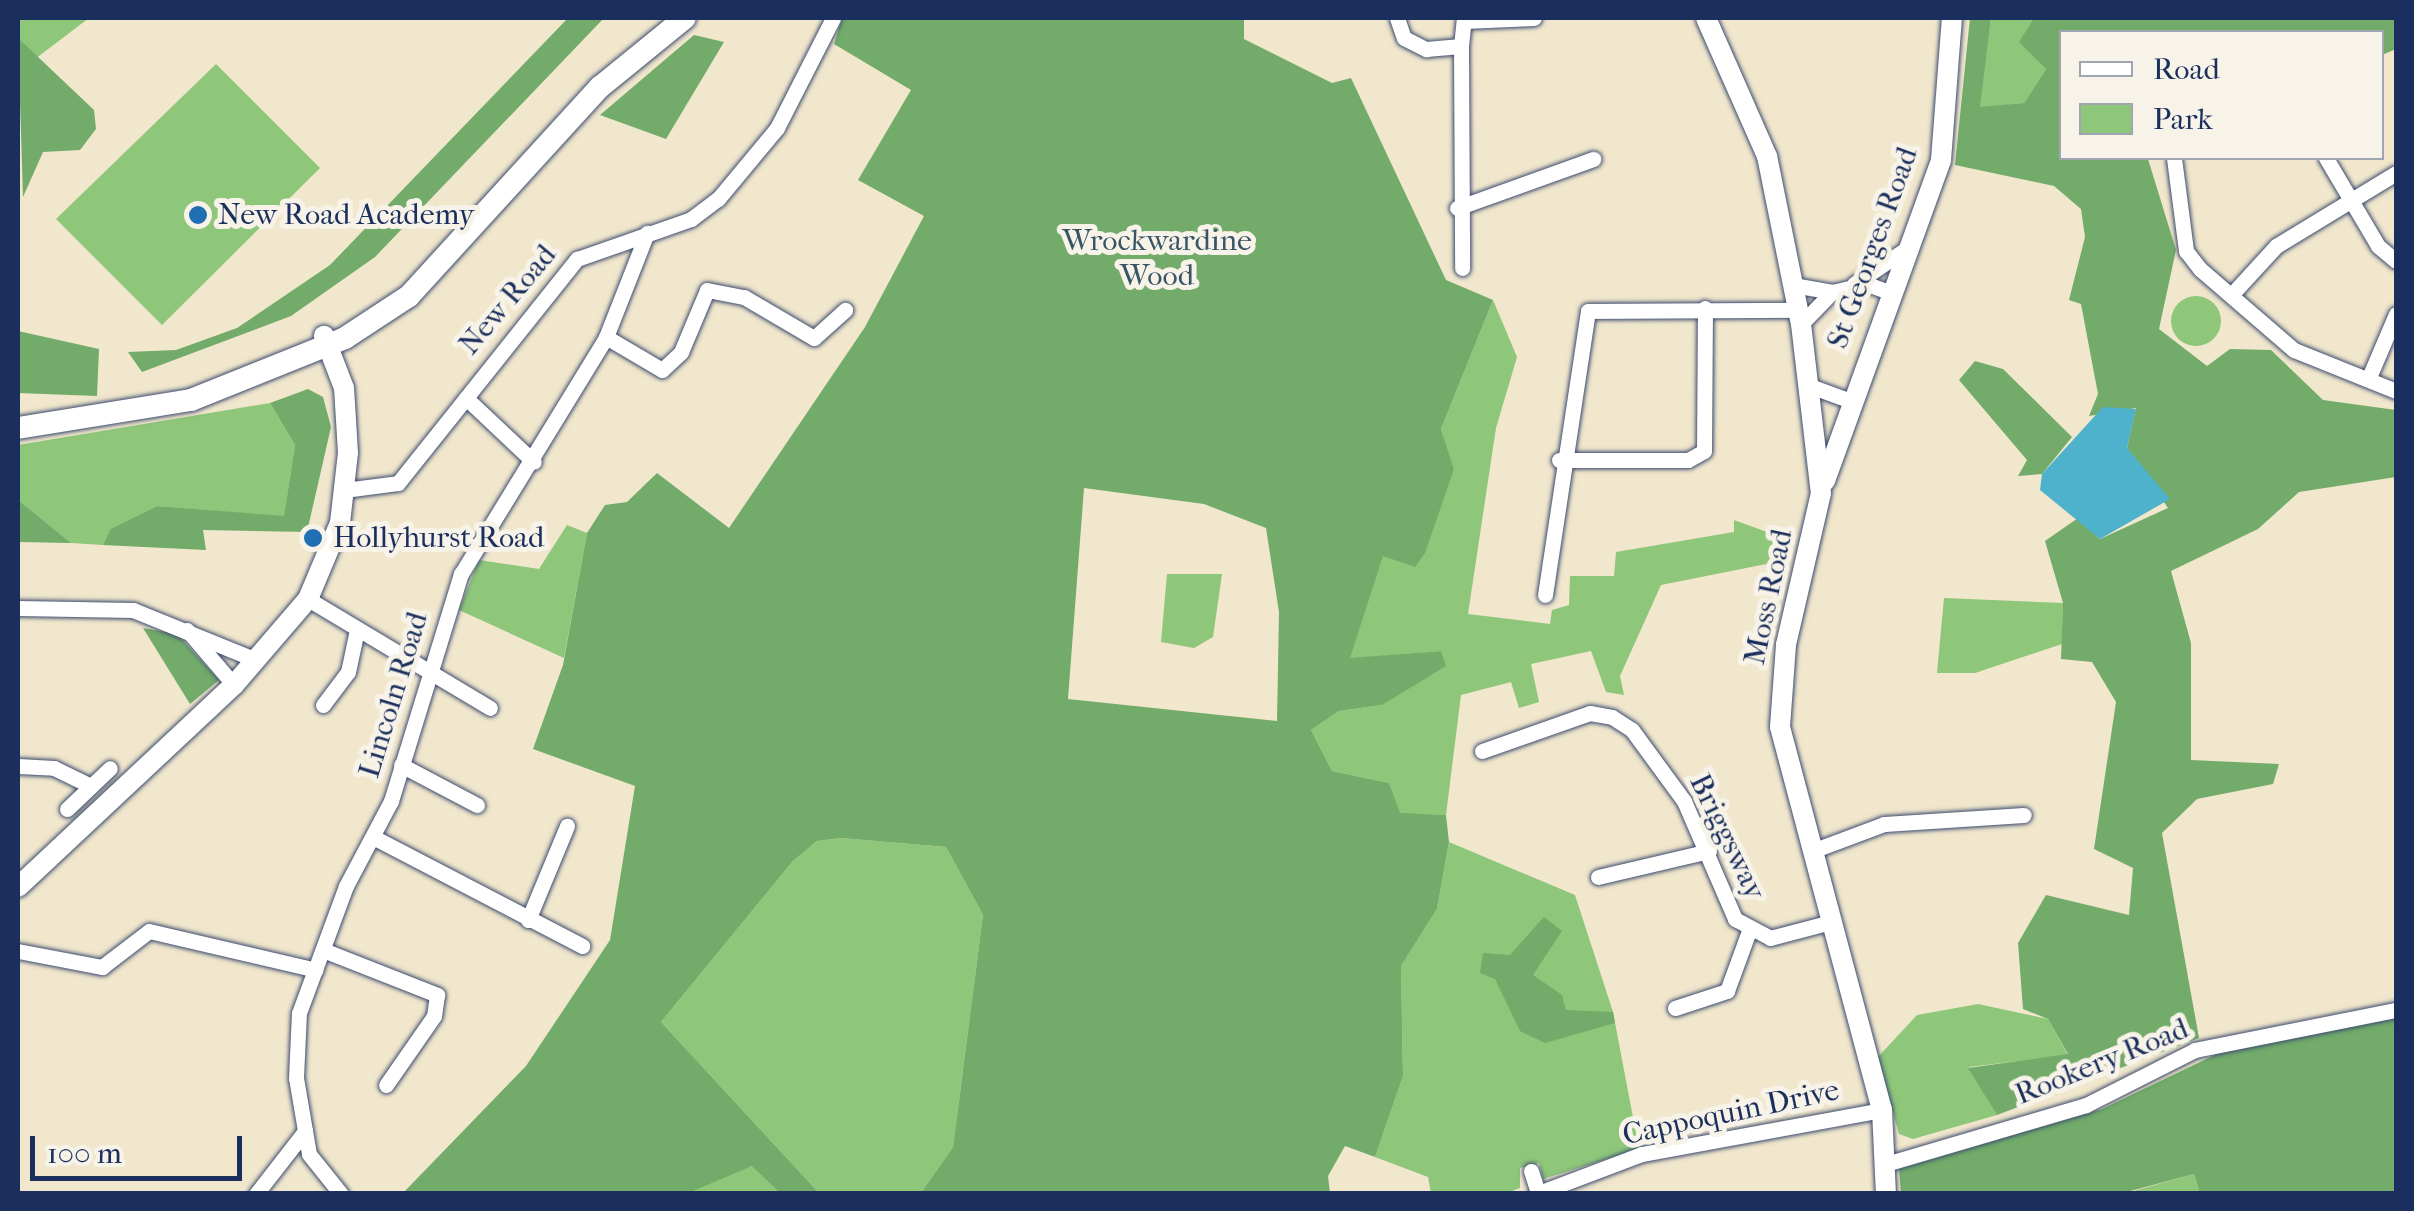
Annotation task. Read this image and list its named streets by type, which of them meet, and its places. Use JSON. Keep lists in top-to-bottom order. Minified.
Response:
{"streets":{"street":["St Georges Road","New Road","Moss Road","Lincoln Road","Briggsway","Rookery Road","Cappoquin Drive"]},"crossings":[["St Georges Road","Moss Road"],["New Road","Lincoln Road"],["Moss Road","Briggsway"],["Moss Road","Rookery Road"],["Moss Road","Cappoquin Drive"]],"parks":["Wrockwardine Wood"],"places":["New Road Academy","Hollyhurst Road"],"legend":["Road","Park"],"scale_bar":"100 m"}
